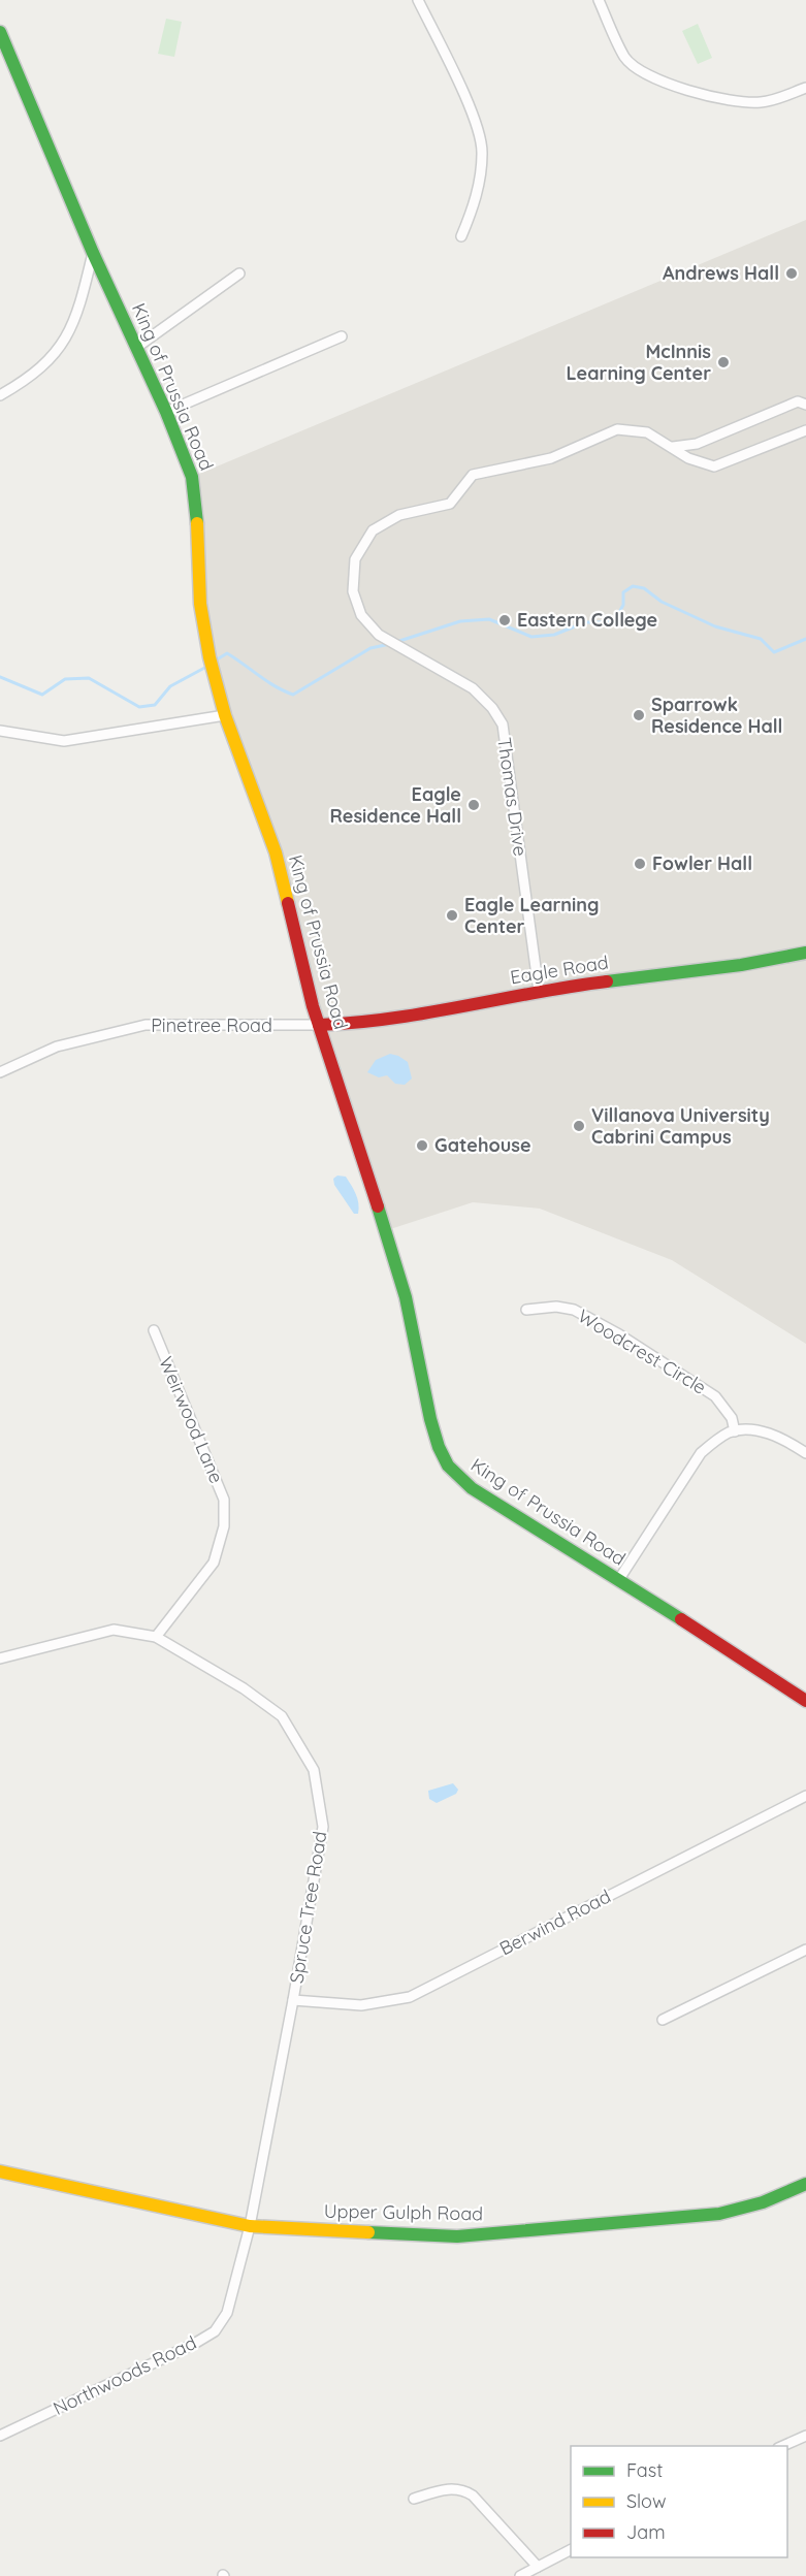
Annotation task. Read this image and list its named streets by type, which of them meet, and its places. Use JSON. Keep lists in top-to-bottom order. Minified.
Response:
{"streets":{"street":["King of Prussia Road","Thomas Drive","Eagle Road","Pinetree Road","Woodcrest Circle","Weirwood Lane","Spruce Tree Road","Berwind Road","Upper Gulph Road","Northwoods Road"]},"crossings":[["King of Prussia Road","Eagle Road"],["King of Prussia Road","Pinetree Road"],["Thomas Drive","Eagle Road"],["Eagle Road","Pinetree Road"],["Weirwood Lane","Spruce Tree Road"],["Spruce Tree Road","Berwind Road"],["Spruce Tree Road","Upper Gulph Road"],["Spruce Tree Road","Northwoods Road"],["Upper Gulph Road","Northwoods Road"]],"places":["Andrews Hall","McInnis Learning Center","Eastern College","Sparrowk Residence Hall","Eagle Residence Hall","Fowler Hall","Eagle Learning Center","Villanova University Cabrini Campus","Gatehouse"],"legend":["Fast","Slow","Jam"]}
